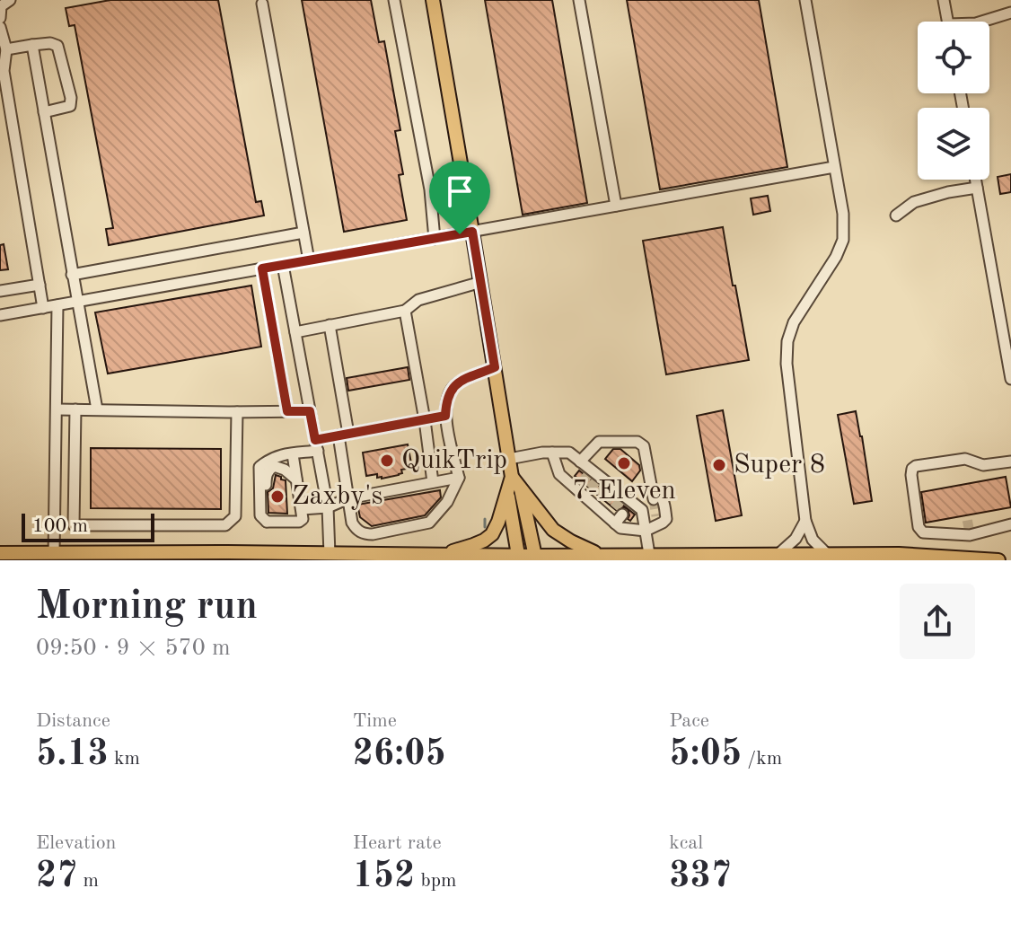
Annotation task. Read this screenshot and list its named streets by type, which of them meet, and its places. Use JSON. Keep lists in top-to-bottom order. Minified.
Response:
{"places":["QuikTrip","7-Eleven","Super 8","Zaxby's"],"scale_bar":"100 m","page":{"scale":"100 m","heading":["Morning run","09:50 · 9 × 570 m"],"stats":[["Distance","5.13 km"],["Time","26:05"],["Pace","5:05 /km"],["Elevation","27 m"],["Heart rate","152 bpm"],["kcal","337"]]}}
